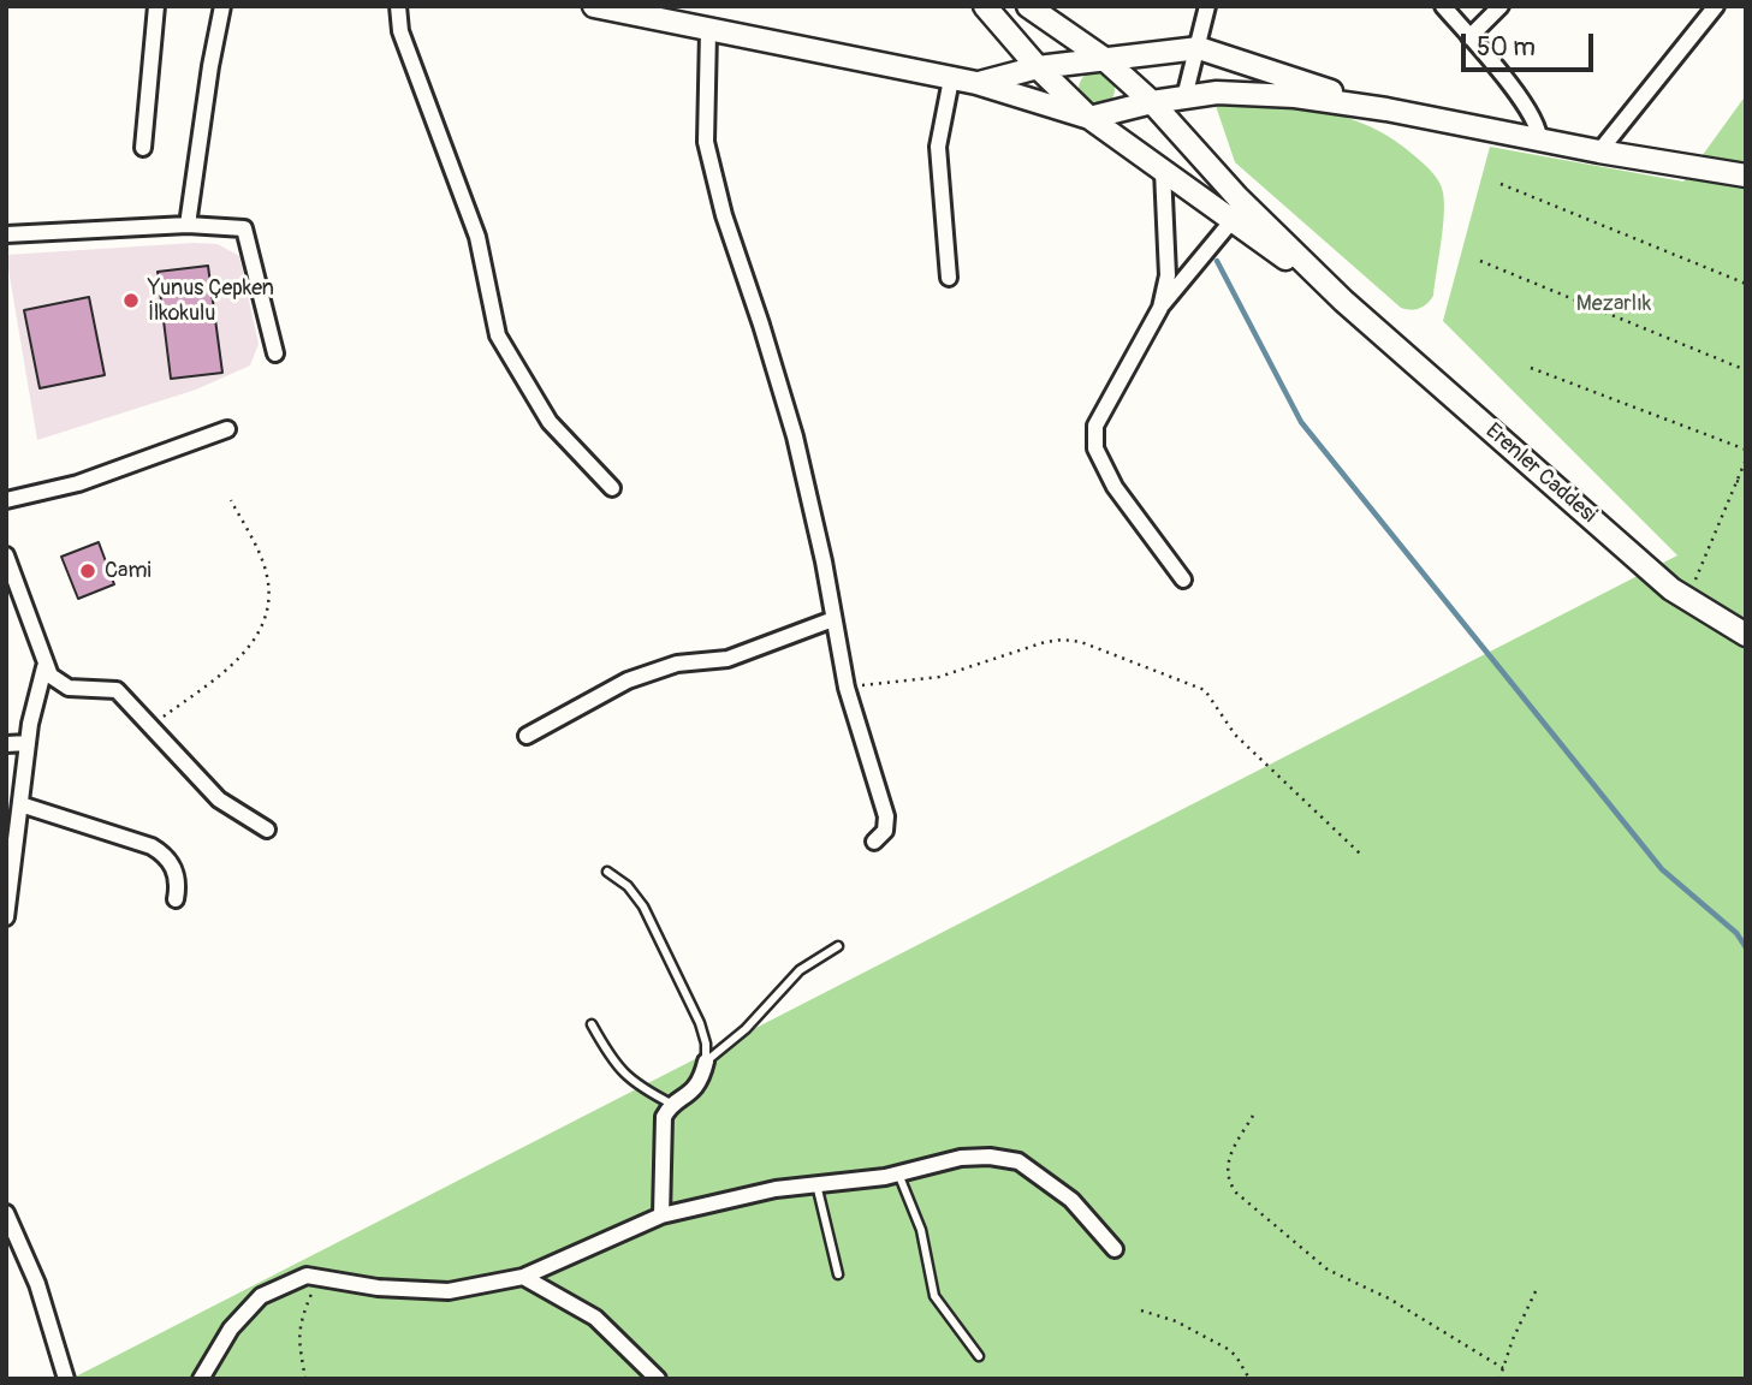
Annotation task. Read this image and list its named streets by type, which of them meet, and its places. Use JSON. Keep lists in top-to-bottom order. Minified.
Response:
{"streets":{"street":["Erenler Caddesi"]},"parks":["Mezarlık"],"places":["Yunus Çepken İlkokulu","Cami"],"scale_bar":"50 m"}
